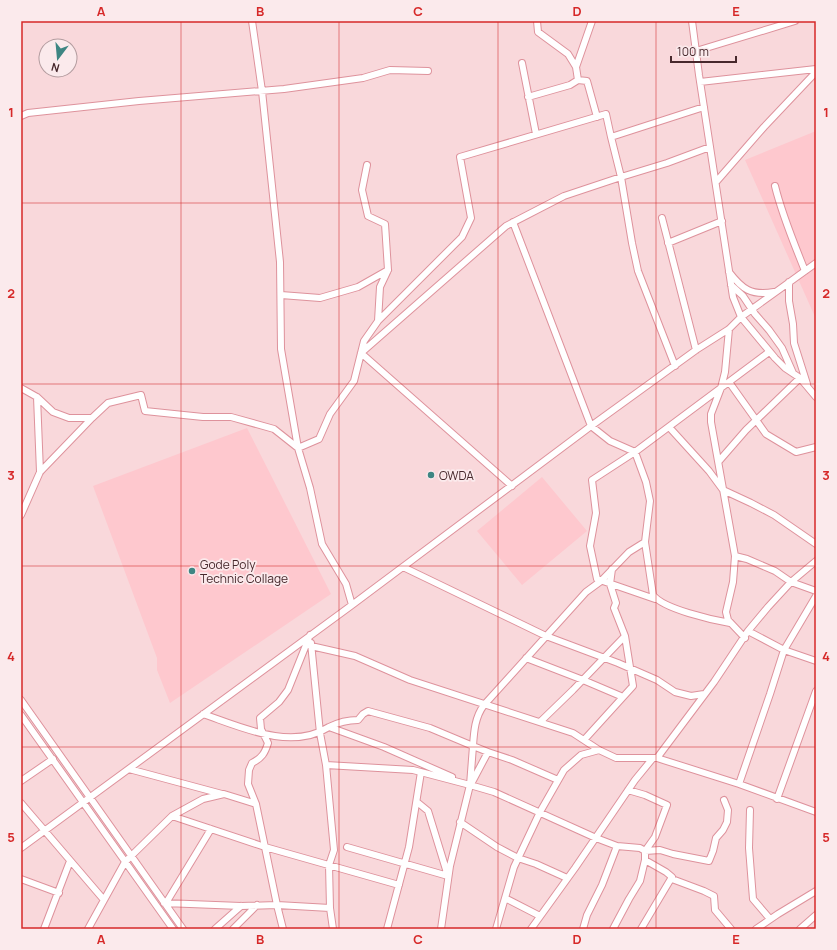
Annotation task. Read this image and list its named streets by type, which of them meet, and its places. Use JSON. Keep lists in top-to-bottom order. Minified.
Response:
{"places":["OWDA","Gode Poly Technic Collage"],"scale_bar":"100 m","north":"bottom","grid":{"columns":["A","B","C","D","E"],"rows":["1","2","3","4","5"]}}
